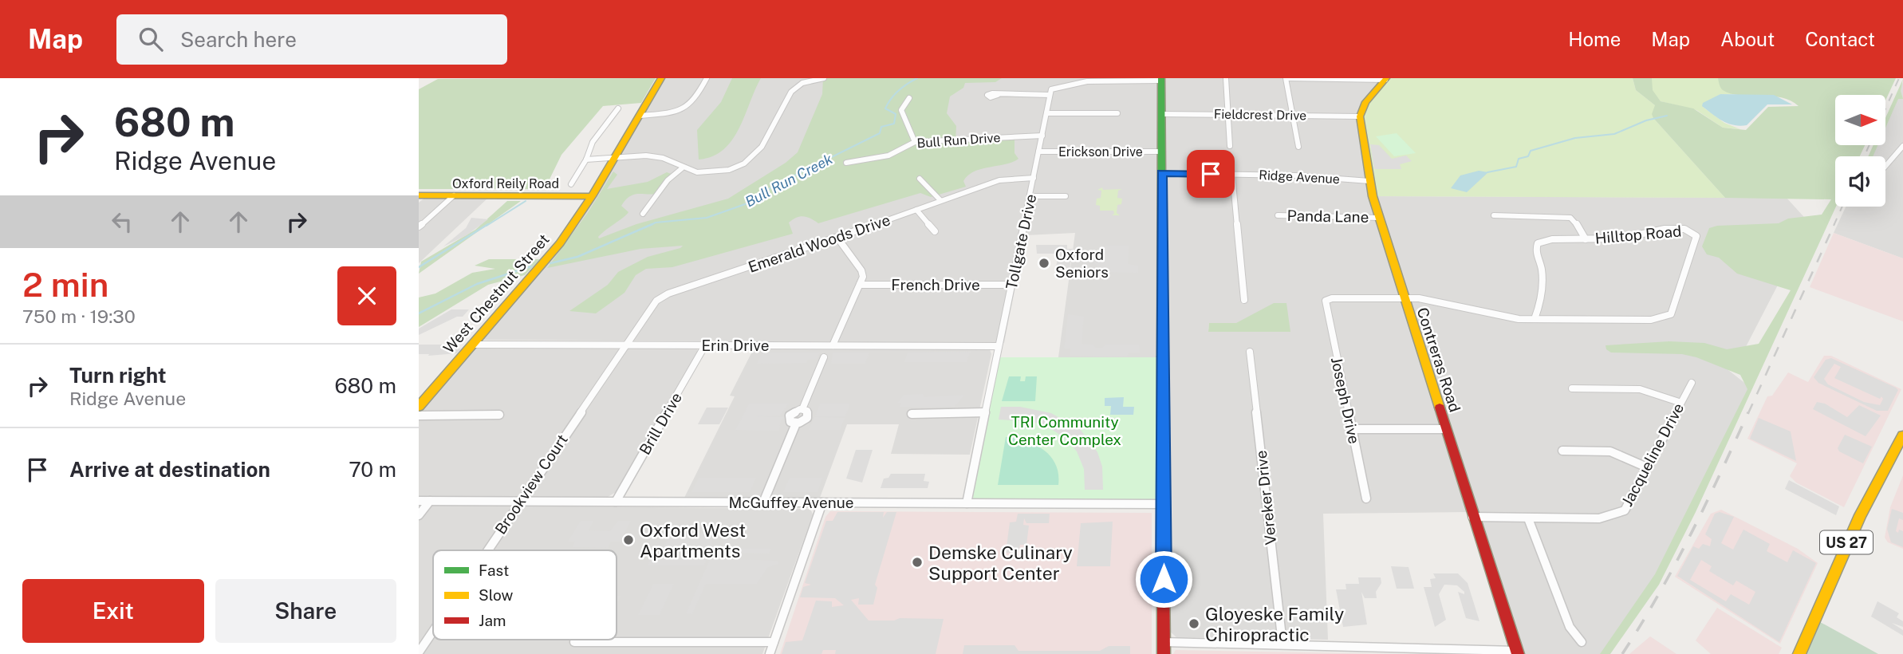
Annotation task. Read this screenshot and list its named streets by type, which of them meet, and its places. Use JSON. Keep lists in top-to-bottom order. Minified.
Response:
{"streets":{"main road":["Oxford Reily Road","West Chestnut Street","Contreras Road","US 27"],"street":["Fieldcrest Drive","Bull Run Drive","Erickson Drive","Ridge Avenue","Panda Lane","Hilltop Road","Tollgate Drive","Emerald Woods Drive","French Drive","Erin Drive","Joseph Drive","Brill Drive","Jacqueline Drive","Brookview Court","Vereker Drive","McGuffey Avenue"]},"crossings":[["Fieldcrest Drive","Contreras Road"],["Bull Run Drive","Tollgate Drive"],["Erickson Drive","Tollgate Drive"],["Ridge Avenue","Contreras Road"],["Oxford Reily Road","West Chestnut Street"],["Panda Lane","Contreras Road"],["Hilltop Road","Contreras Road"],["Hilltop Road","Joseph Drive"],["Tollgate Drive","Emerald Woods Drive"],["Tollgate Drive","French Drive"],["Tollgate Drive","Erin Drive"],["Tollgate Drive","McGuffey Avenue"],["Emerald Woods Drive","Erin Drive"],["Emerald Woods Drive","Brookview Court"],["West Chestnut Street","Erin Drive"],["Erin Drive","Brill Drive"],["Erin Drive","Brookview Court"],["Contreras Road","Jacqueline Drive"],["Brill Drive","McGuffey Avenue"],["Brookview Court","McGuffey Avenue"]],"water":["Bull Run Creek"],"parks":["TRI Community Center Complex"],"places":["Oxford Seniors","Oxford West Apartments","Demske Culinary Support Center","Gloyeske Family Chiropractic"],"legend":["Fast","Slow","Jam"],"north":"right","page":{"header":"Map","search":"Search here","nav":["Home","Map","About","Contact"],"turn":["680 m","Ridge Avenue"],"heading":["2 min","750 m · 19:30"],"list":[{"name":"Turn right","note":"Ridge Avenue","value":"680 m"},{"name":"Arrive at destination","value":"70 m"}],"buttons":["Exit","Share"]}}
